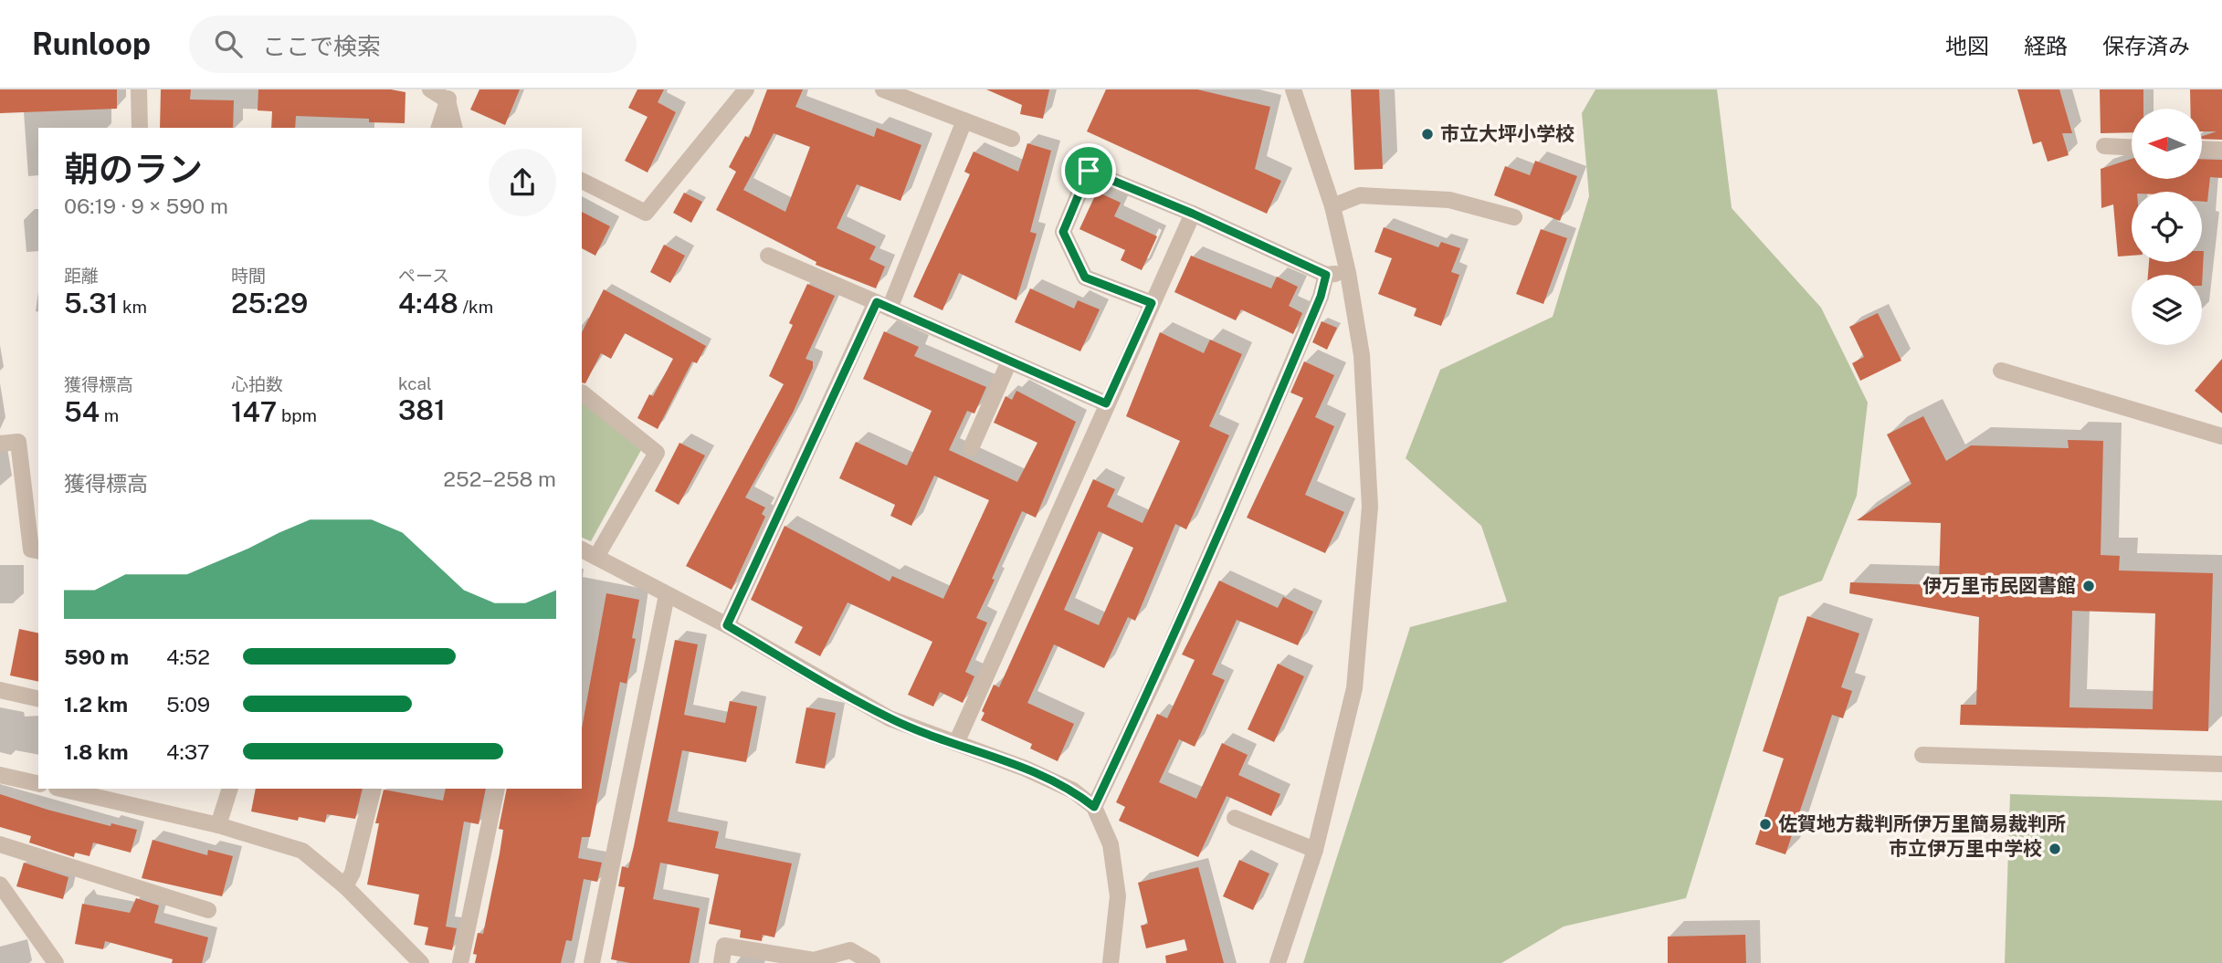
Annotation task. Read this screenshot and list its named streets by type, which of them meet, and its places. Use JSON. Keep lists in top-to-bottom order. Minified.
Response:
{"places":["市立大坪小学校","伊万里市民図書館","佐賀地方裁判所伊万里簡易裁判所","市立伊万里中学校"],"north":"left","page":{"header":"Runloop","search":"ここで検索","nav":["地図","経路","保存済み"],"heading":["朝のラン","06:19 · 9 × 590 m"],"stats":[["距離","5.31 km"],["時間","25:29"],["ペース","4:48 /km"],["獲得標高","54 m"],["心拍数","147 bpm"],["kcal","381"]],"chart":["獲得標高","252–258 m"],"list":[{"name":"590 m","note":"4:52"},{"name":"1.2 km","note":"5:09"},{"name":"1.8 km","note":"4:37"}]}}
